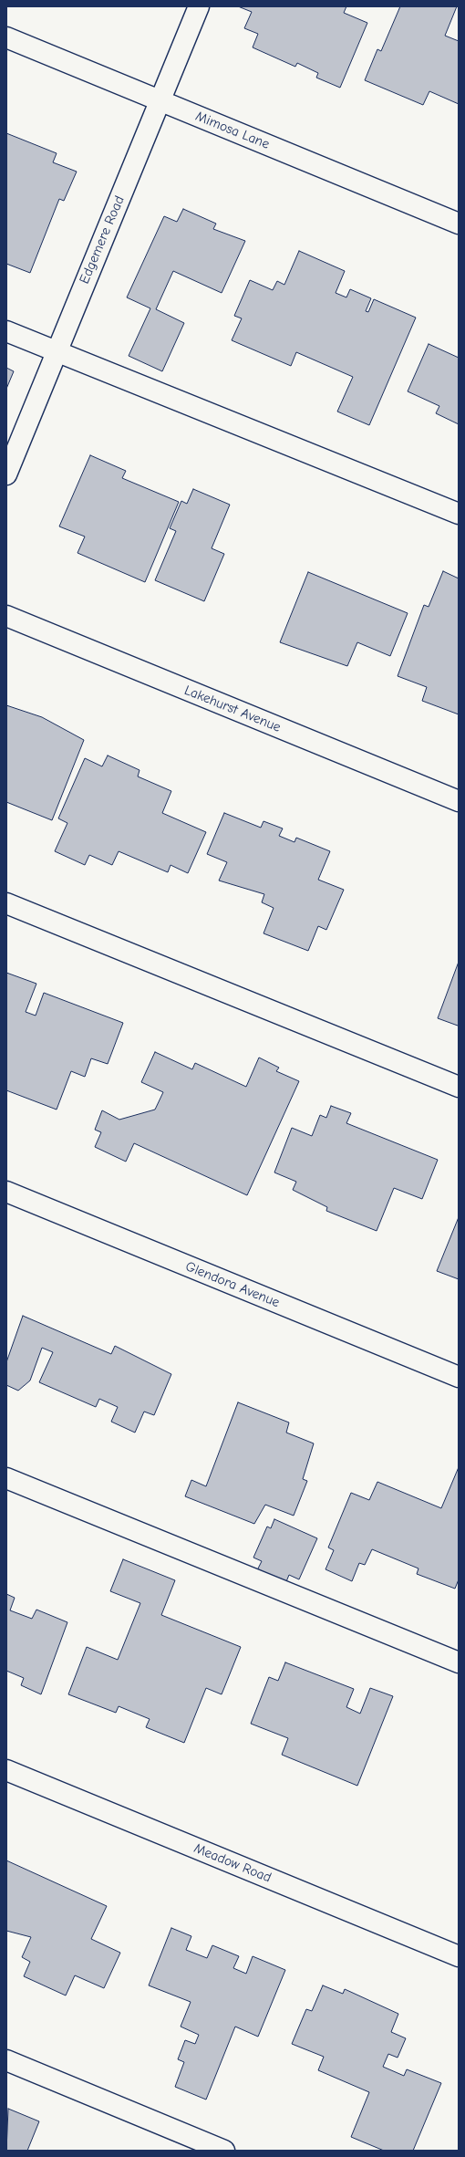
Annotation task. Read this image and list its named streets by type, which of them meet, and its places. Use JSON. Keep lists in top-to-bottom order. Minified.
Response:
{"streets":{"street":["Mimosa Lane","Edgemere Road","Lakehurst Avenue","Glendora Avenue","Meadow Road"]},"crossings":[["Mimosa Lane","Edgemere Road"]]}
